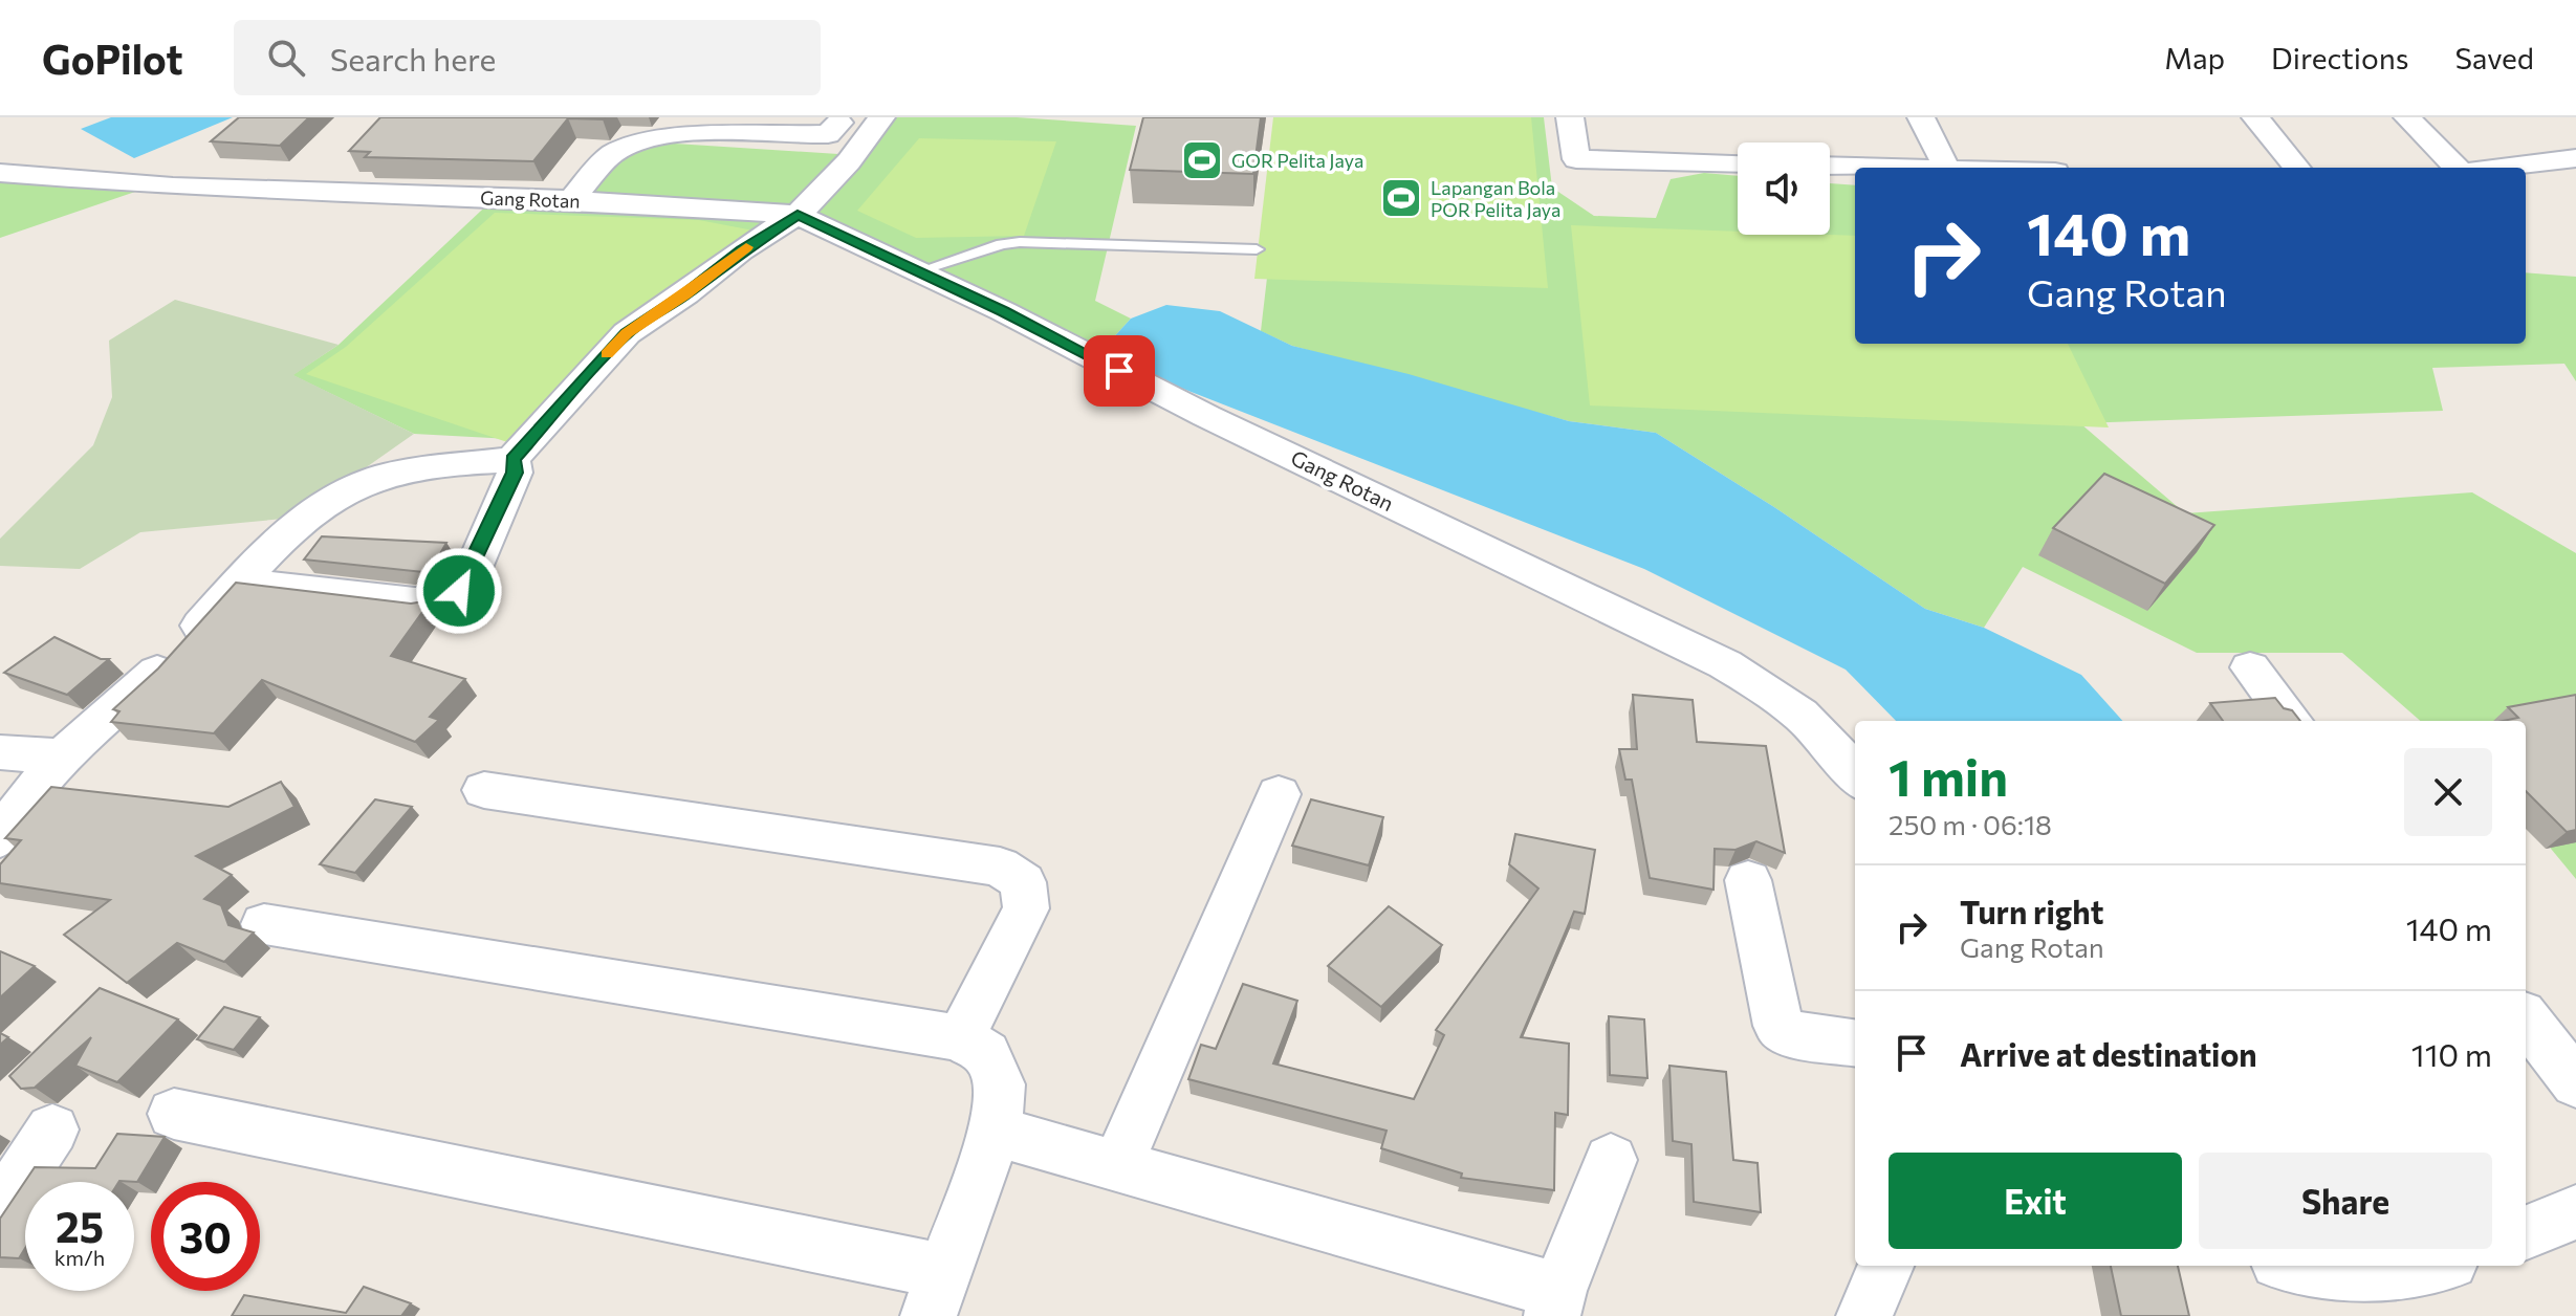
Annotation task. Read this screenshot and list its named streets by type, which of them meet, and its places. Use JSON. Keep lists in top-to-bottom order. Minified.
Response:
{"streets":{"street":["Gang Rotan"]},"places":{"sports":["GOR Pelita Jaya","Lapangan Bola POR Pelita Jaya"]},"page":{"header":"GoPilot","search":"Search here","nav":["Map","Directions","Saved"],"turn":["140 m","Gang Rotan"],"heading":["1 min","250 m · 06:18"],"list":[{"name":"Turn right","note":"Gang Rotan","value":"140 m"},{"name":"Arrive at destination","value":"110 m"}],"buttons":["Exit","Share"],"speed":"25 km/h","limit":"30"}}
